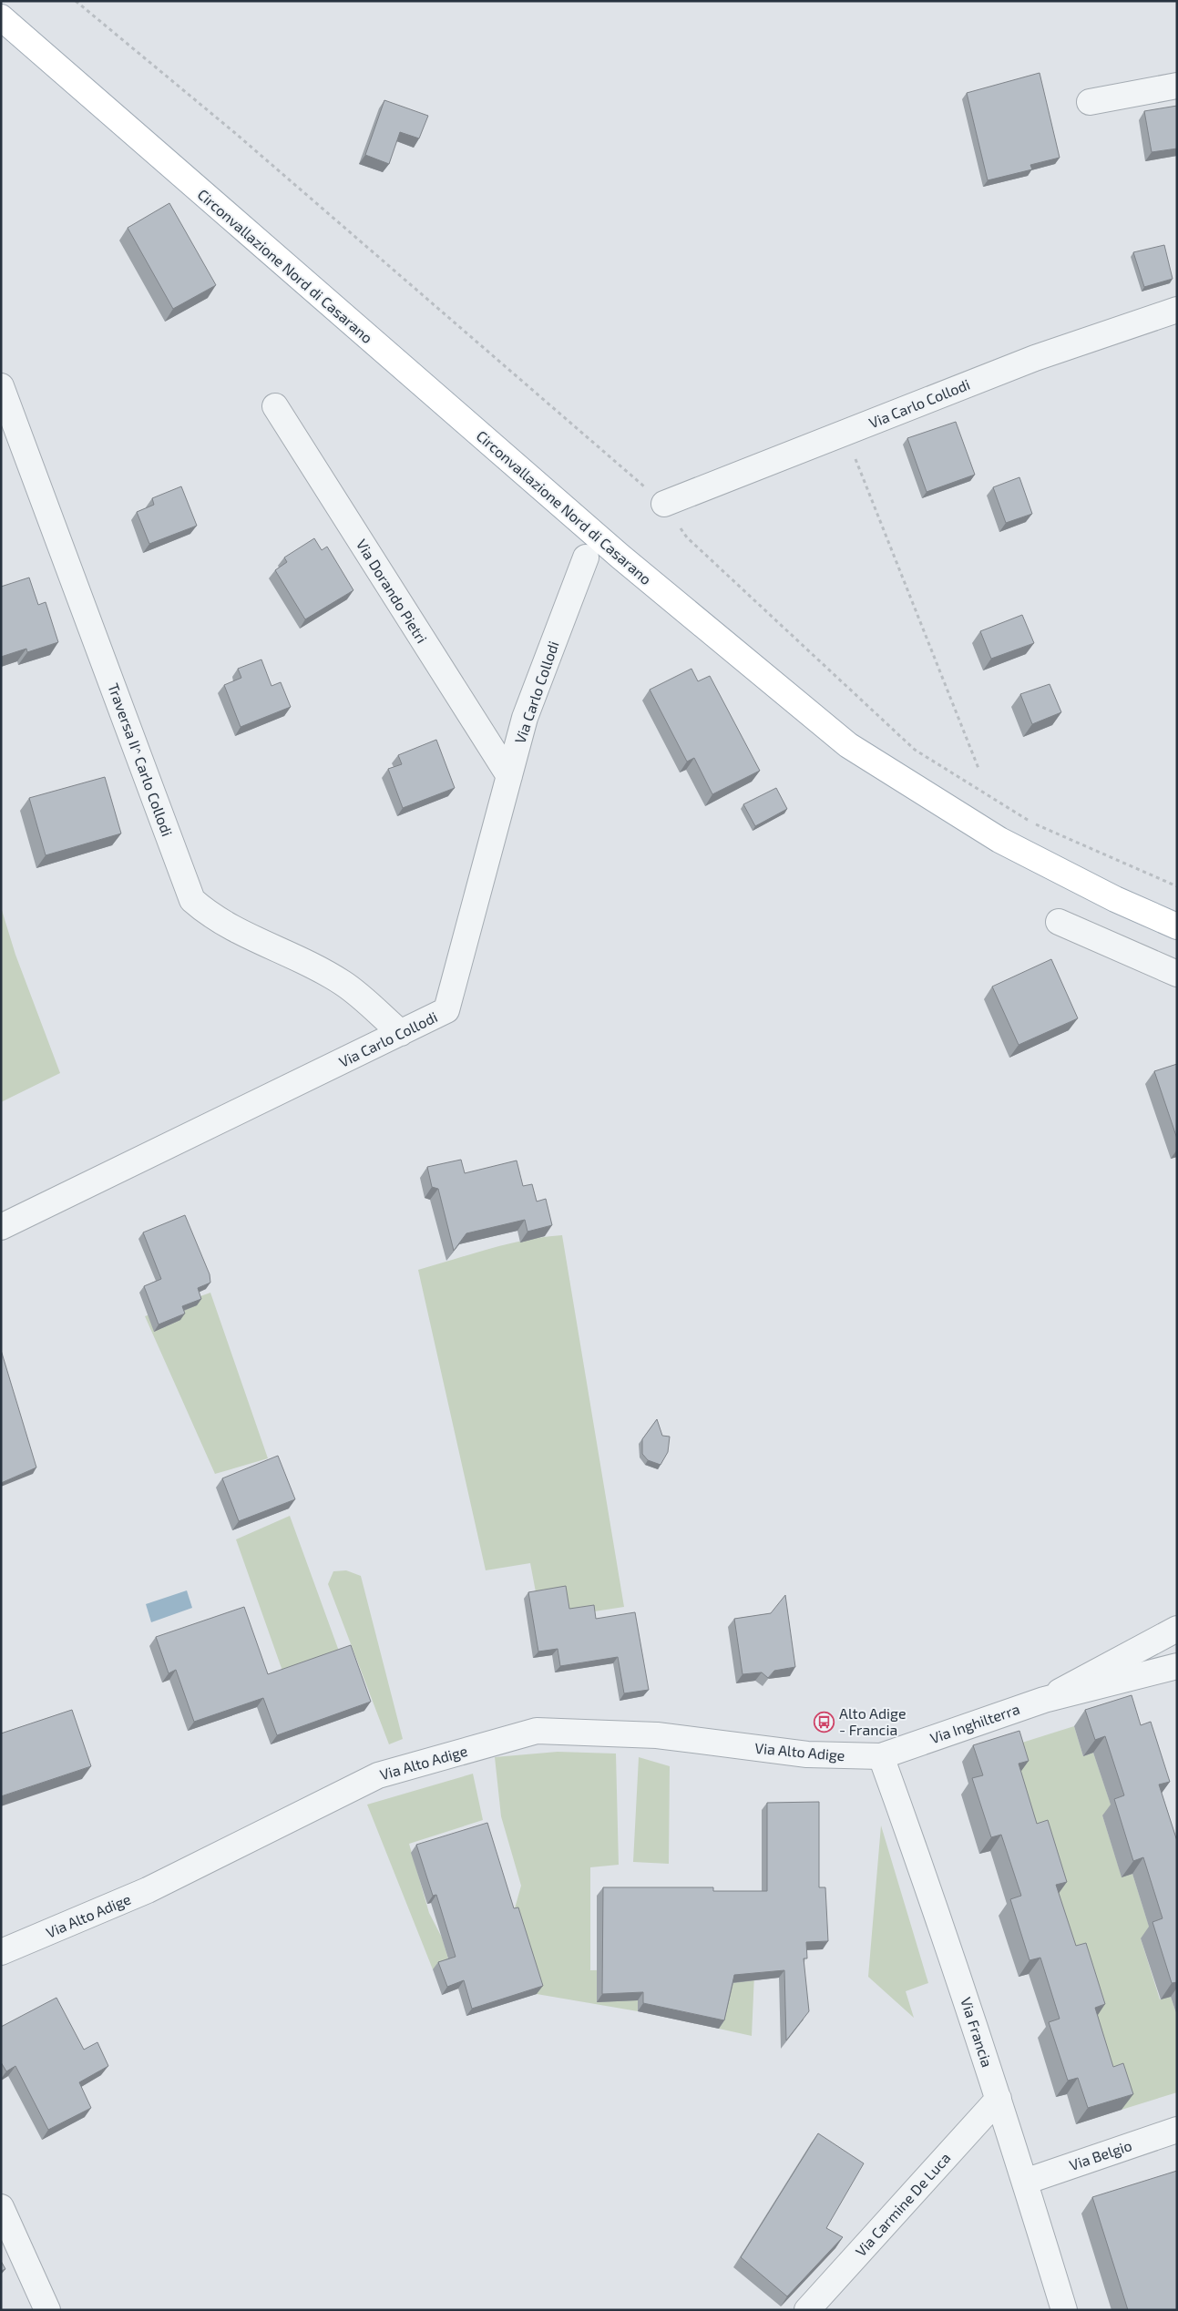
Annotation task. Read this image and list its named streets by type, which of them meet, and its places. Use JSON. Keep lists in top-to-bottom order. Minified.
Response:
{"streets":{"main road":["Circonvallazione Nord di Casarano"],"street":["Via Carlo Collodi","Via Dorando Pietri","Traversa II^ Carlo Collodi","Via Inghilterra","Via Alto Adige","Via Francia","Via Belgio","Via Carmine De Luca"]},"crossings":[["Via Carlo Collodi","Via Dorando Pietri"],["Via Carlo Collodi","Traversa II^ Carlo Collodi"],["Via Inghilterra","Via Alto Adige"],["Via Inghilterra","Via Francia"],["Via Alto Adige","Via Francia"],["Via Francia","Via Belgio"],["Via Francia","Via Carmine De Luca"]],"places":{"bus stop":["Alto Adige - Francia"]}}
